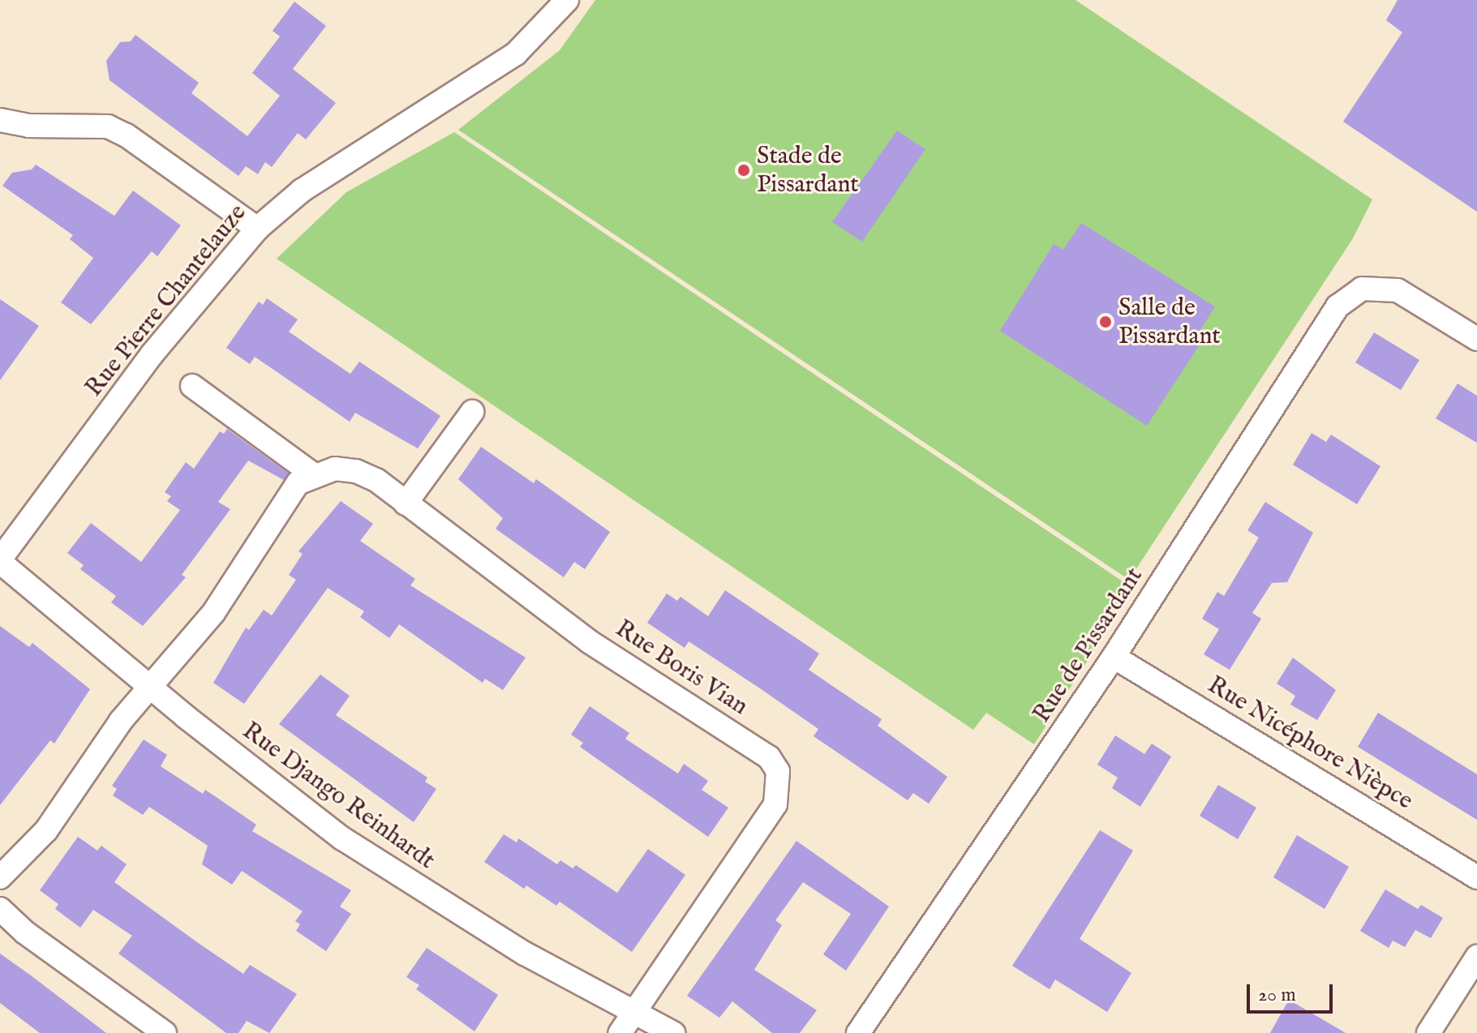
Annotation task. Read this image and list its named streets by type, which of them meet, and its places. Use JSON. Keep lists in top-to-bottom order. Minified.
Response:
{"streets":{"street":["Rue Pierre Chantelauze","Rue de Pissardant","Rue Boris Vian","Rue Nicéphore Nièpce","Rue Django Reinhardt"]},"crossings":[["Rue Pierre Chantelauze","Rue Django Reinhardt"],["Rue de Pissardant","Rue Nicéphore Nièpce"],["Rue Boris Vian","Rue Django Reinhardt"]],"places":["Stade de Pissardant","Salle de Pissardant"],"scale_bar":"20 m"}
